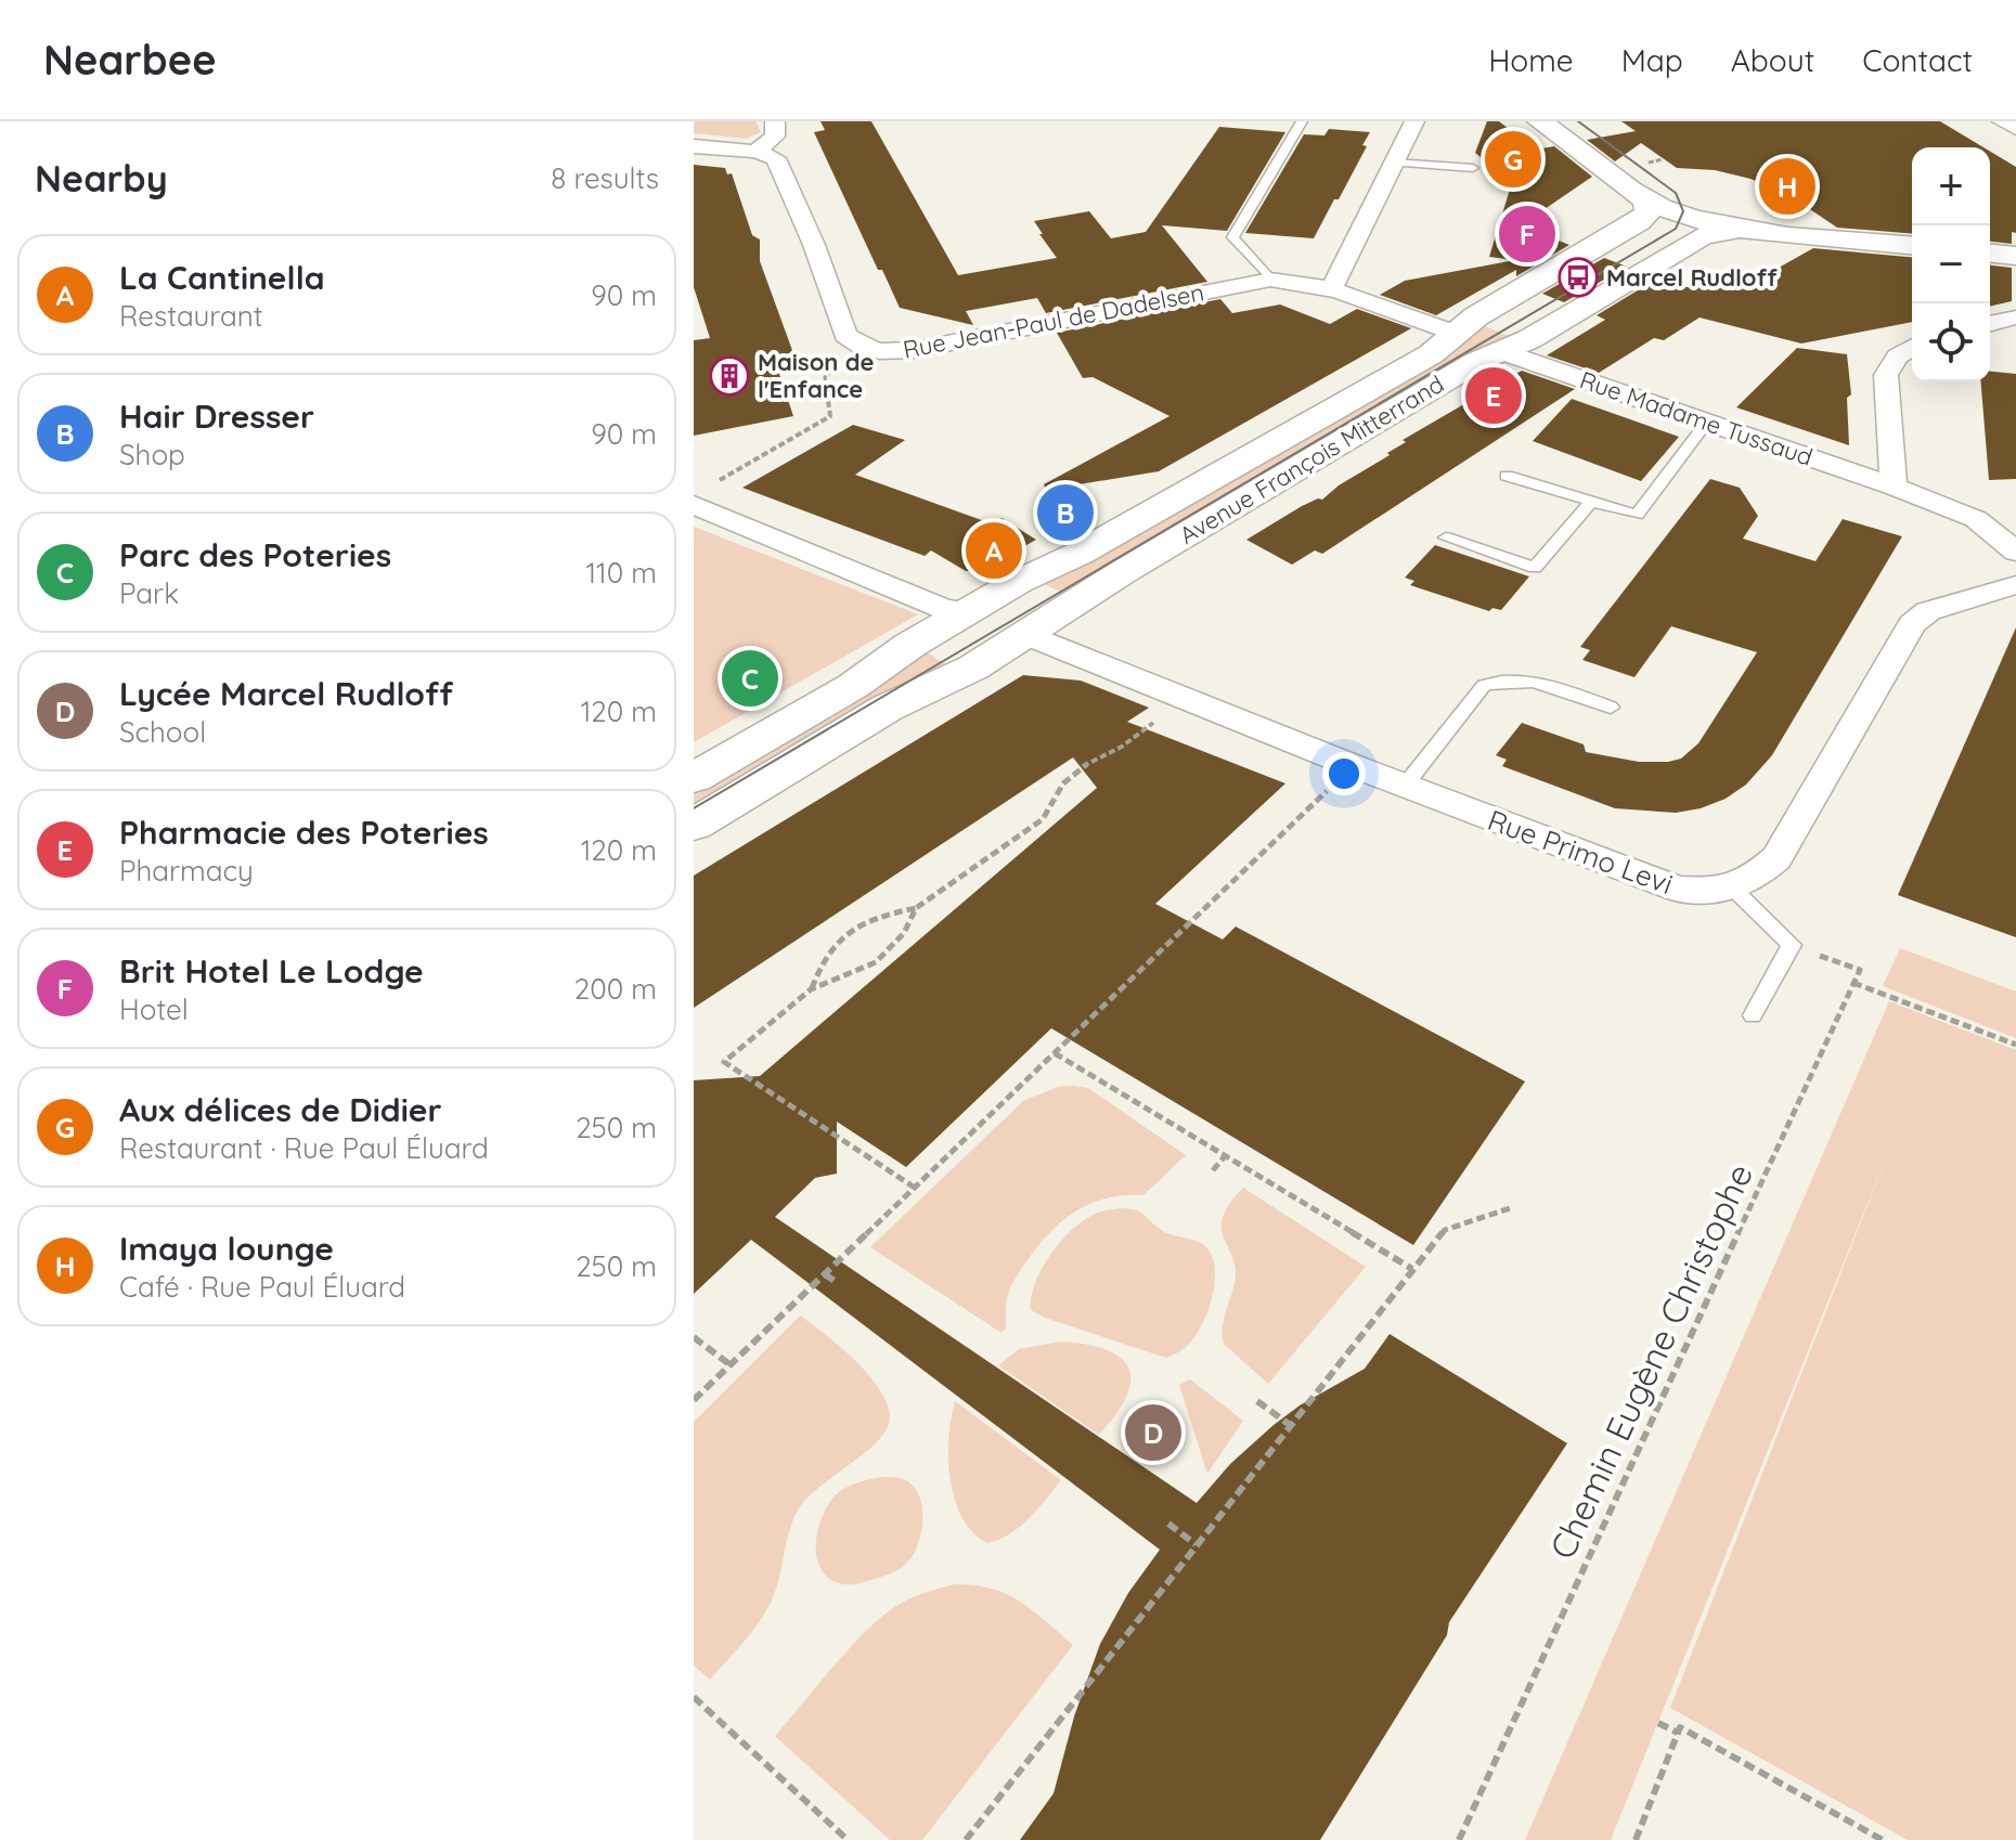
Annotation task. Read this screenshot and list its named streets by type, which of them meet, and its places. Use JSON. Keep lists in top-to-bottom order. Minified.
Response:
{"streets":{"street":["Rue Jean-Paul de Dadelsen","Rue Madame Tussaud","Avenue François Mitterrand","Rue Primo Levi"],"path":["Chemin Eugène Christophe"]},"crossings":[["Rue Jean-Paul de Dadelsen","Avenue François Mitterrand"],["Rue Madame Tussaud","Avenue François Mitterrand"],["Avenue François Mitterrand","Rue Primo Levi"]],"places":{"bus stop":["Marcel Rudloff"],"building":["Maison de l'Enfance"]},"page":{"header":"Nearbee","nav":["Home","Map","About","Contact"],"heading":["Nearby","8 results"],"pins":["G","H","F","E","B","A","C","D"],"map_buttons":["+","−"],"list":[{"mark":"A","name":"La Cantinella","note":"Restaurant","value":"90 m"},{"mark":"B","name":"Hair Dresser","note":"Shop","value":"90 m"},{"mark":"C","name":"Parc des Poteries","note":"Park","value":"110 m"},{"mark":"D","name":"Lycée Marcel Rudloff","note":"School","value":"120 m"},{"mark":"E","name":"Pharmacie des Poteries","note":"Pharmacy","value":"120 m"},{"mark":"F","name":"Brit Hotel Le Lodge","note":"Hotel","value":"200 m"},{"mark":"G","name":"Aux délices de Didier","note":"Restaurant · Rue Paul Éluard","value":"250 m"},{"mark":"H","name":"Imaya lounge","note":"Café · Rue Paul Éluard","value":"250 m"}]}}
